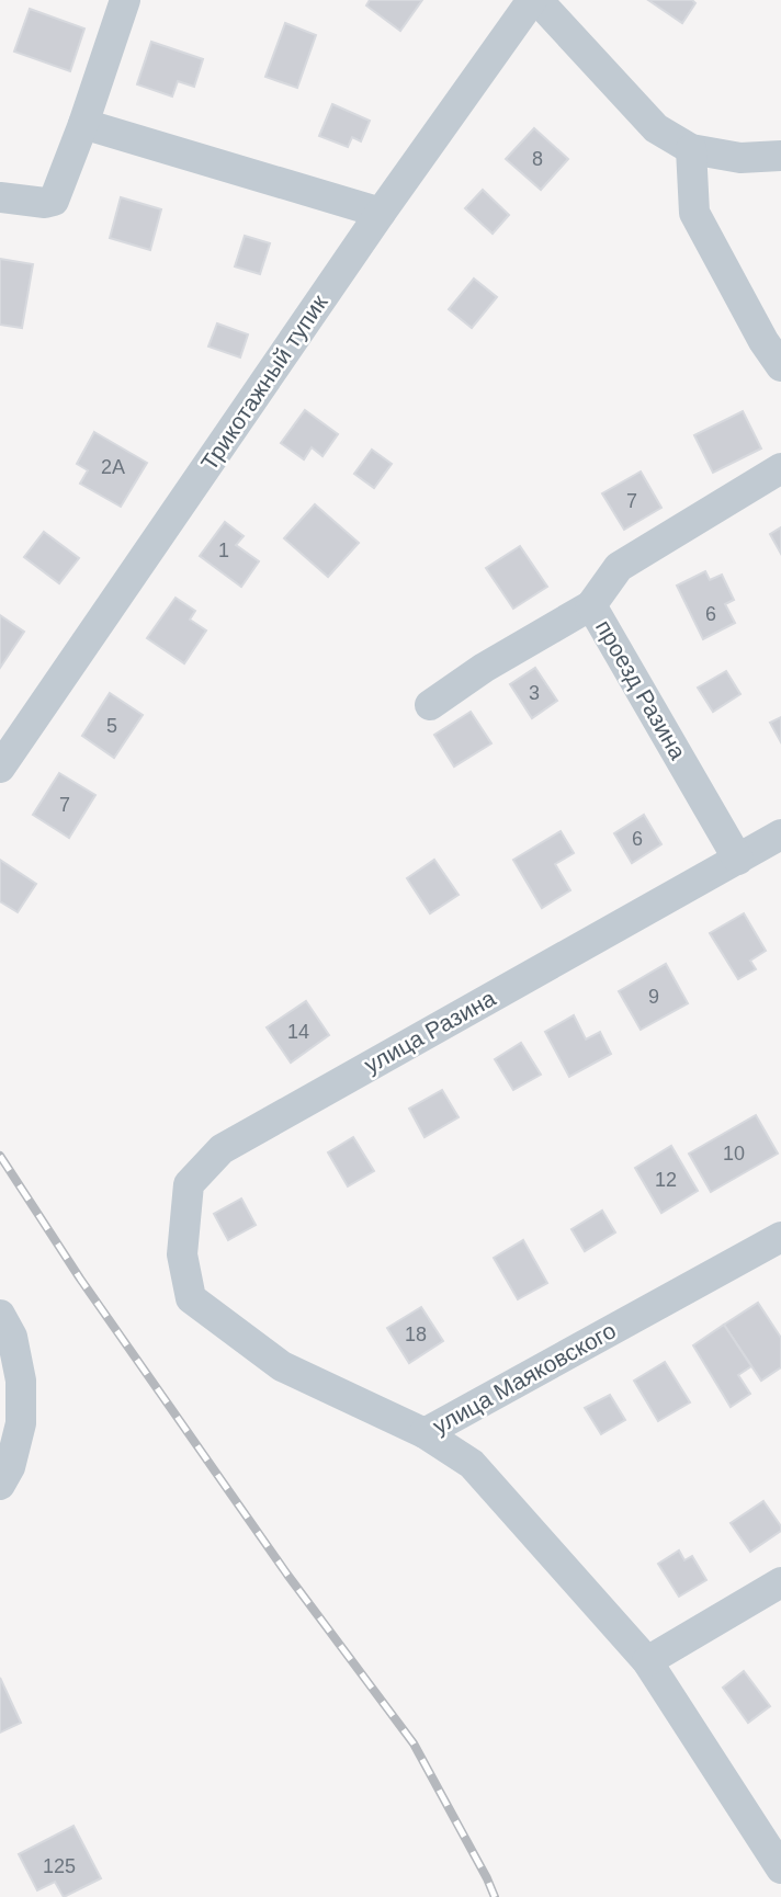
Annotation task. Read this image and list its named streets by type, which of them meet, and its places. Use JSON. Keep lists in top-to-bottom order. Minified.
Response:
{"streets":{"street":["Трикотажный тупик","проезд Разина","улица Разина","улица Маяковского"]},"crossings":[["проезд Разина","улица Разина"],["улица Разина","улица Маяковского"]],"house_numbers":["8","2А","7","1","6","3","5","7","6","9","14","10","12","18","125"]}
